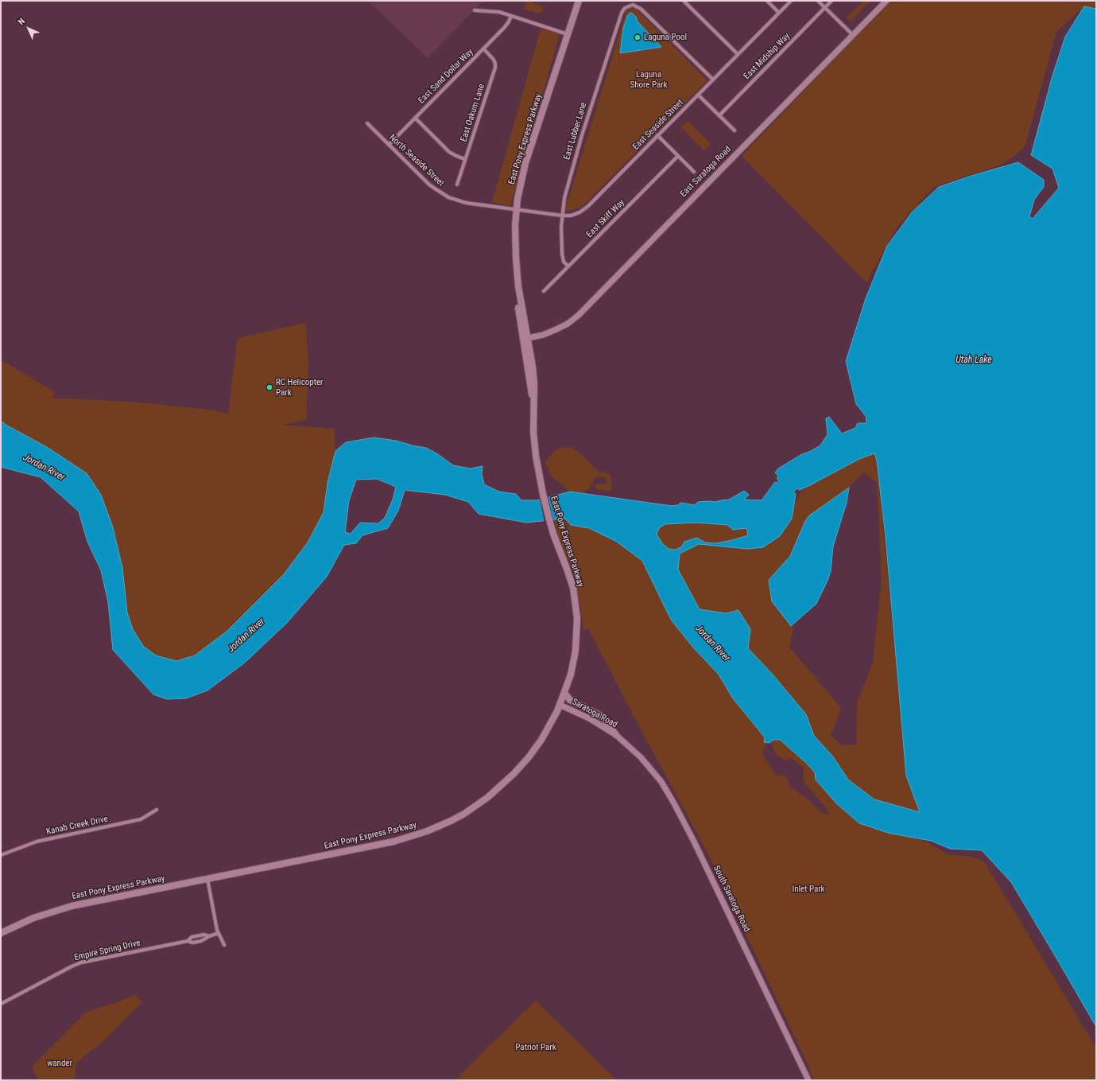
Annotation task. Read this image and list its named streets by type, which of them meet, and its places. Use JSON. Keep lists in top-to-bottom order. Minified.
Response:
{"streets":{"main road":["East Pony Express Parkway"],"street":["East Midship Way","East Sand Dollar Way","East Oakum Lane","East Seaside Street","East Lubber Lane","North Seaside Street","East Saratoga Road","East Skiff Way","Saratoga Road","Kanab Creek Drive","South Saratoga Road","Empire Spring Drive"]},"crossings":[["East Sand Dollar Way","East Oakum Lane"],["East Sand Dollar Way","North Seaside Street"],["East Seaside Street","East Lubber Lane"],["East Seaside Street","East Pony Express Parkway"],["East Seaside Street","North Seaside Street"],["East Lubber Lane","East Skiff Way"],["East Pony Express Parkway","North Seaside Street"],["East Pony Express Parkway","East Saratoga Road"],["East Pony Express Parkway","Saratoga Road"],["Saratoga Road","South Saratoga Road"]],"water":["Utah Lake","Jordan River"],"parks":["Laguna Shore Park","Inlet Park","Patriot Park","wander"],"places":["Laguna Pool","RC Helicopter Park"],"north":"top left"}
